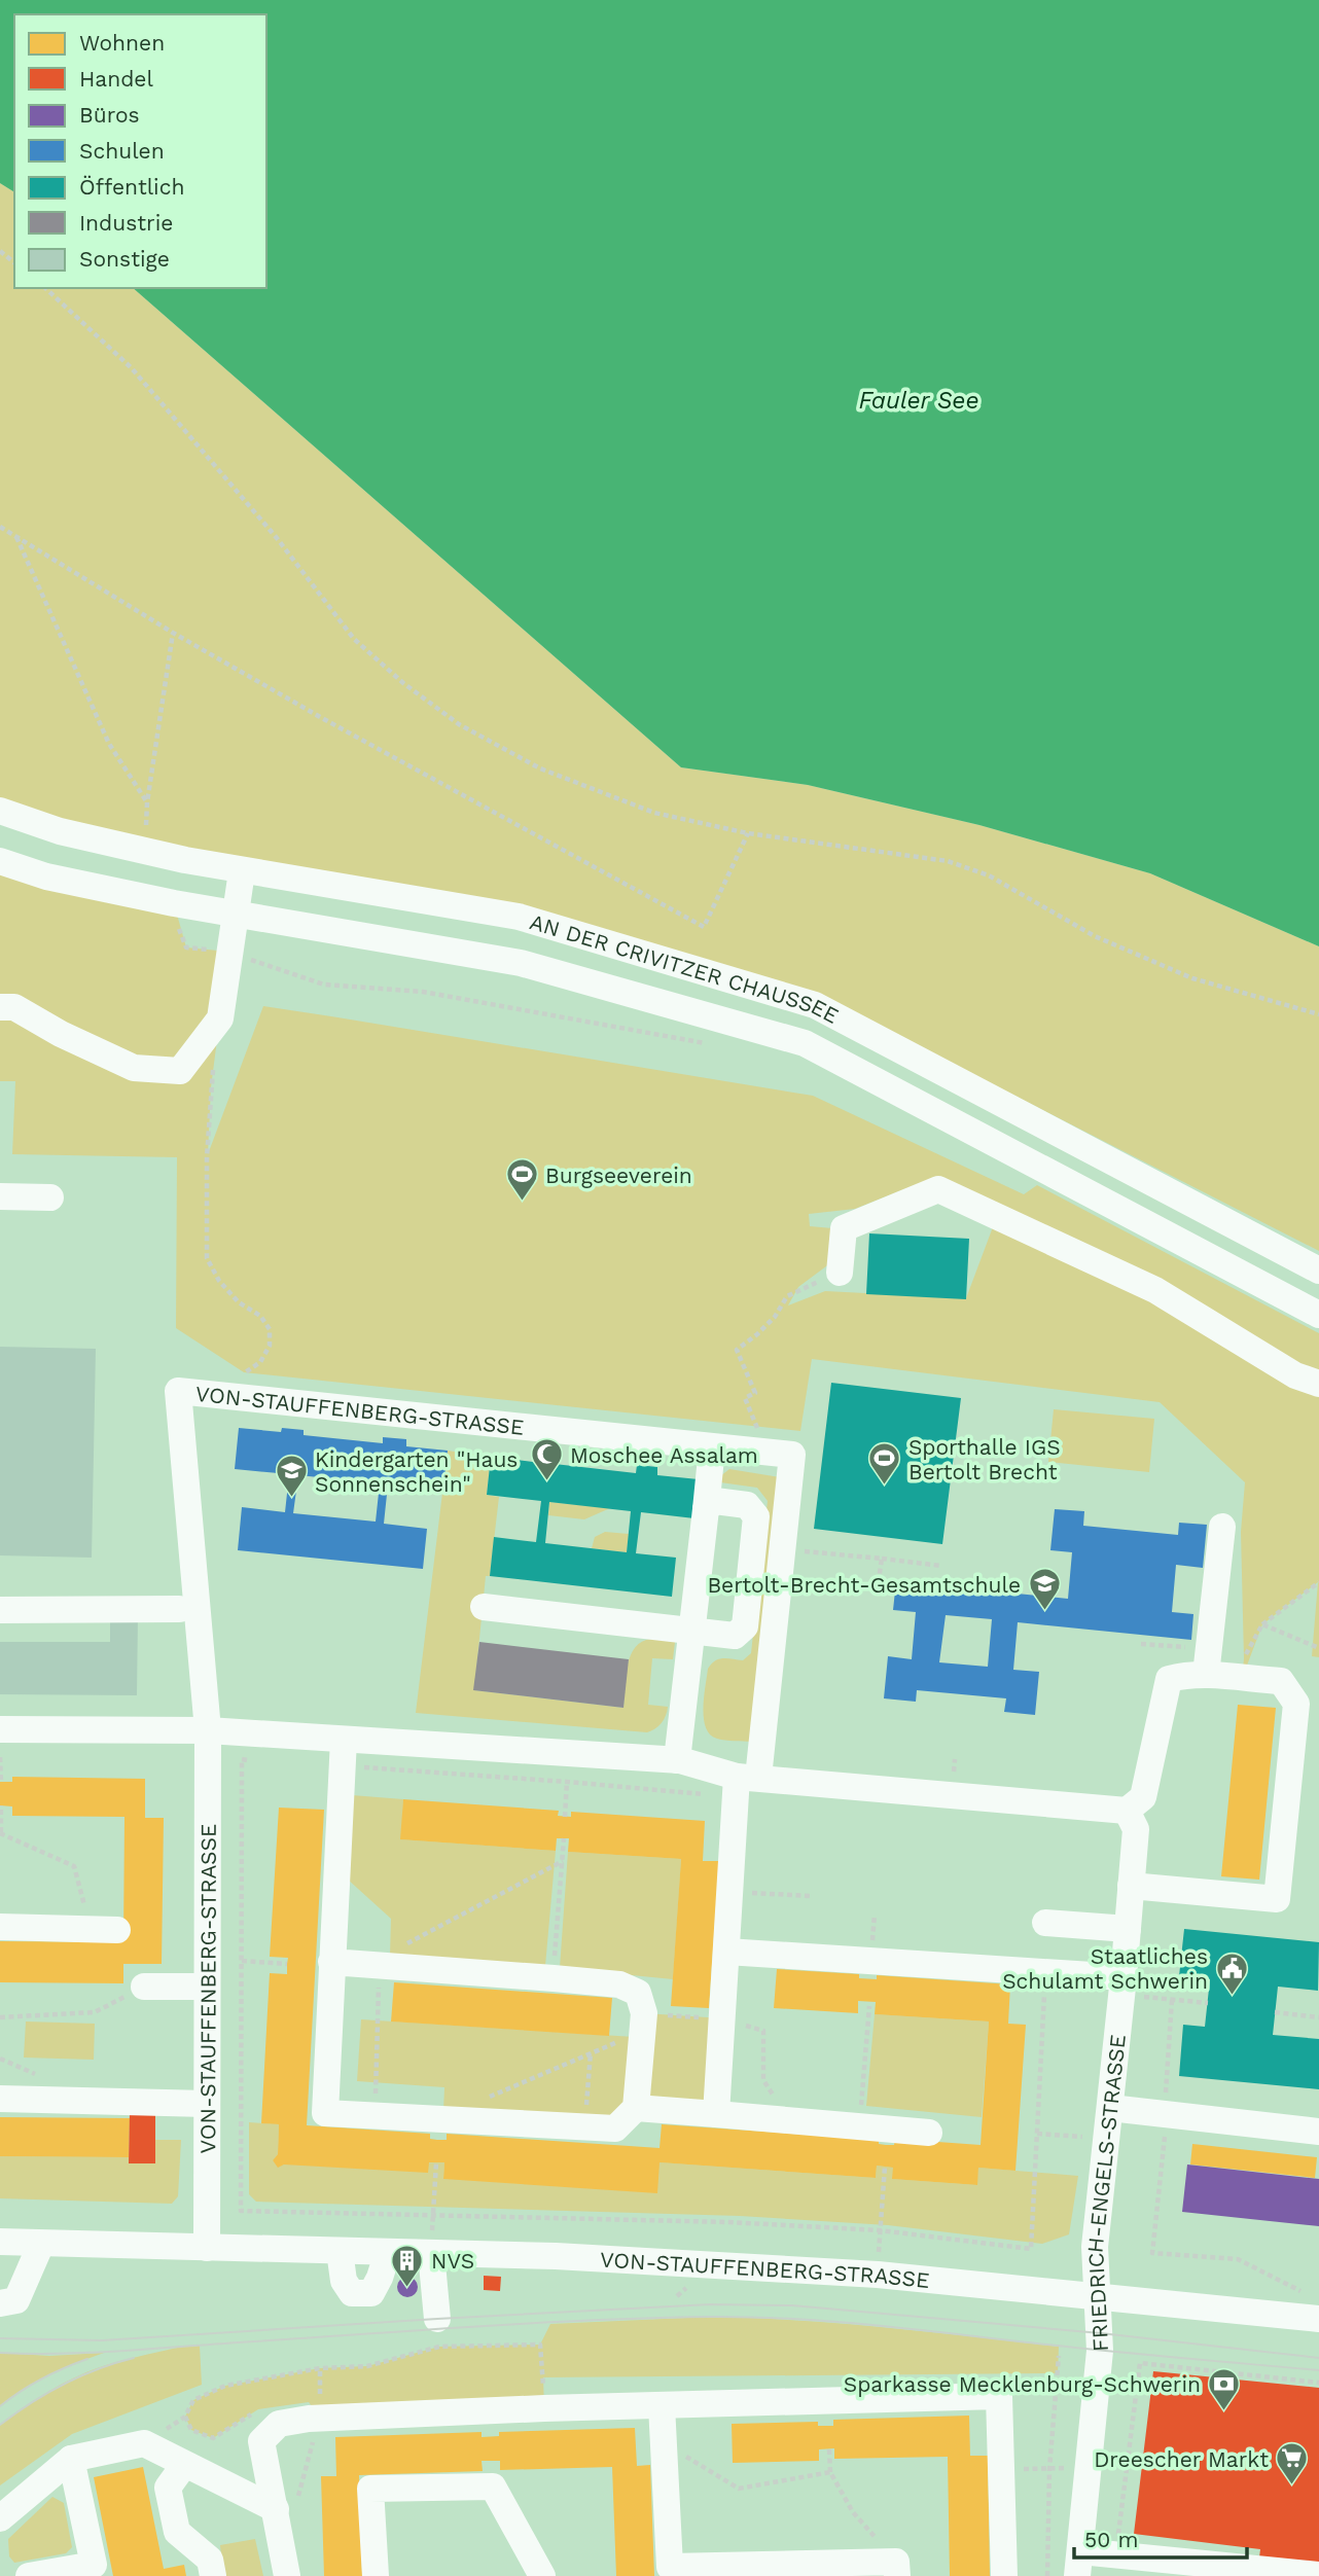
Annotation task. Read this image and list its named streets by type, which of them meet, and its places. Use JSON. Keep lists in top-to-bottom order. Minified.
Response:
{"streets":{"street":["AN DER CRIVITZER CHAUSSEE","VON-STAUFFENBERG-STRASSE","FRIEDRICH-ENGELS-STRASSE"]},"crossings":[["VON-STAUFFENBERG-STRASSE","FRIEDRICH-ENGELS-STRASSE"]],"water":["Fauler See"],"places":{"sports":["Burgseeverein","Sporthalle IGS Bertolt Brecht"],"mosque":["Moschee Assalam"],"school or university":["Kindergarten \"Haus Sonnenschein\"","Bertolt-Brecht-Gesamtschule"],"public building":["Staatliches Schulamt Schwerin"],"building":["NVS"],"bank":["Sparkasse Mecklenburg-Schwerin"],"supermarket":["Dreescher Markt"]},"legend":["Wohnen","Handel","Büros","Schulen","Öffentlich","Industrie","Sonstige"],"scale_bar":"50 m"}
